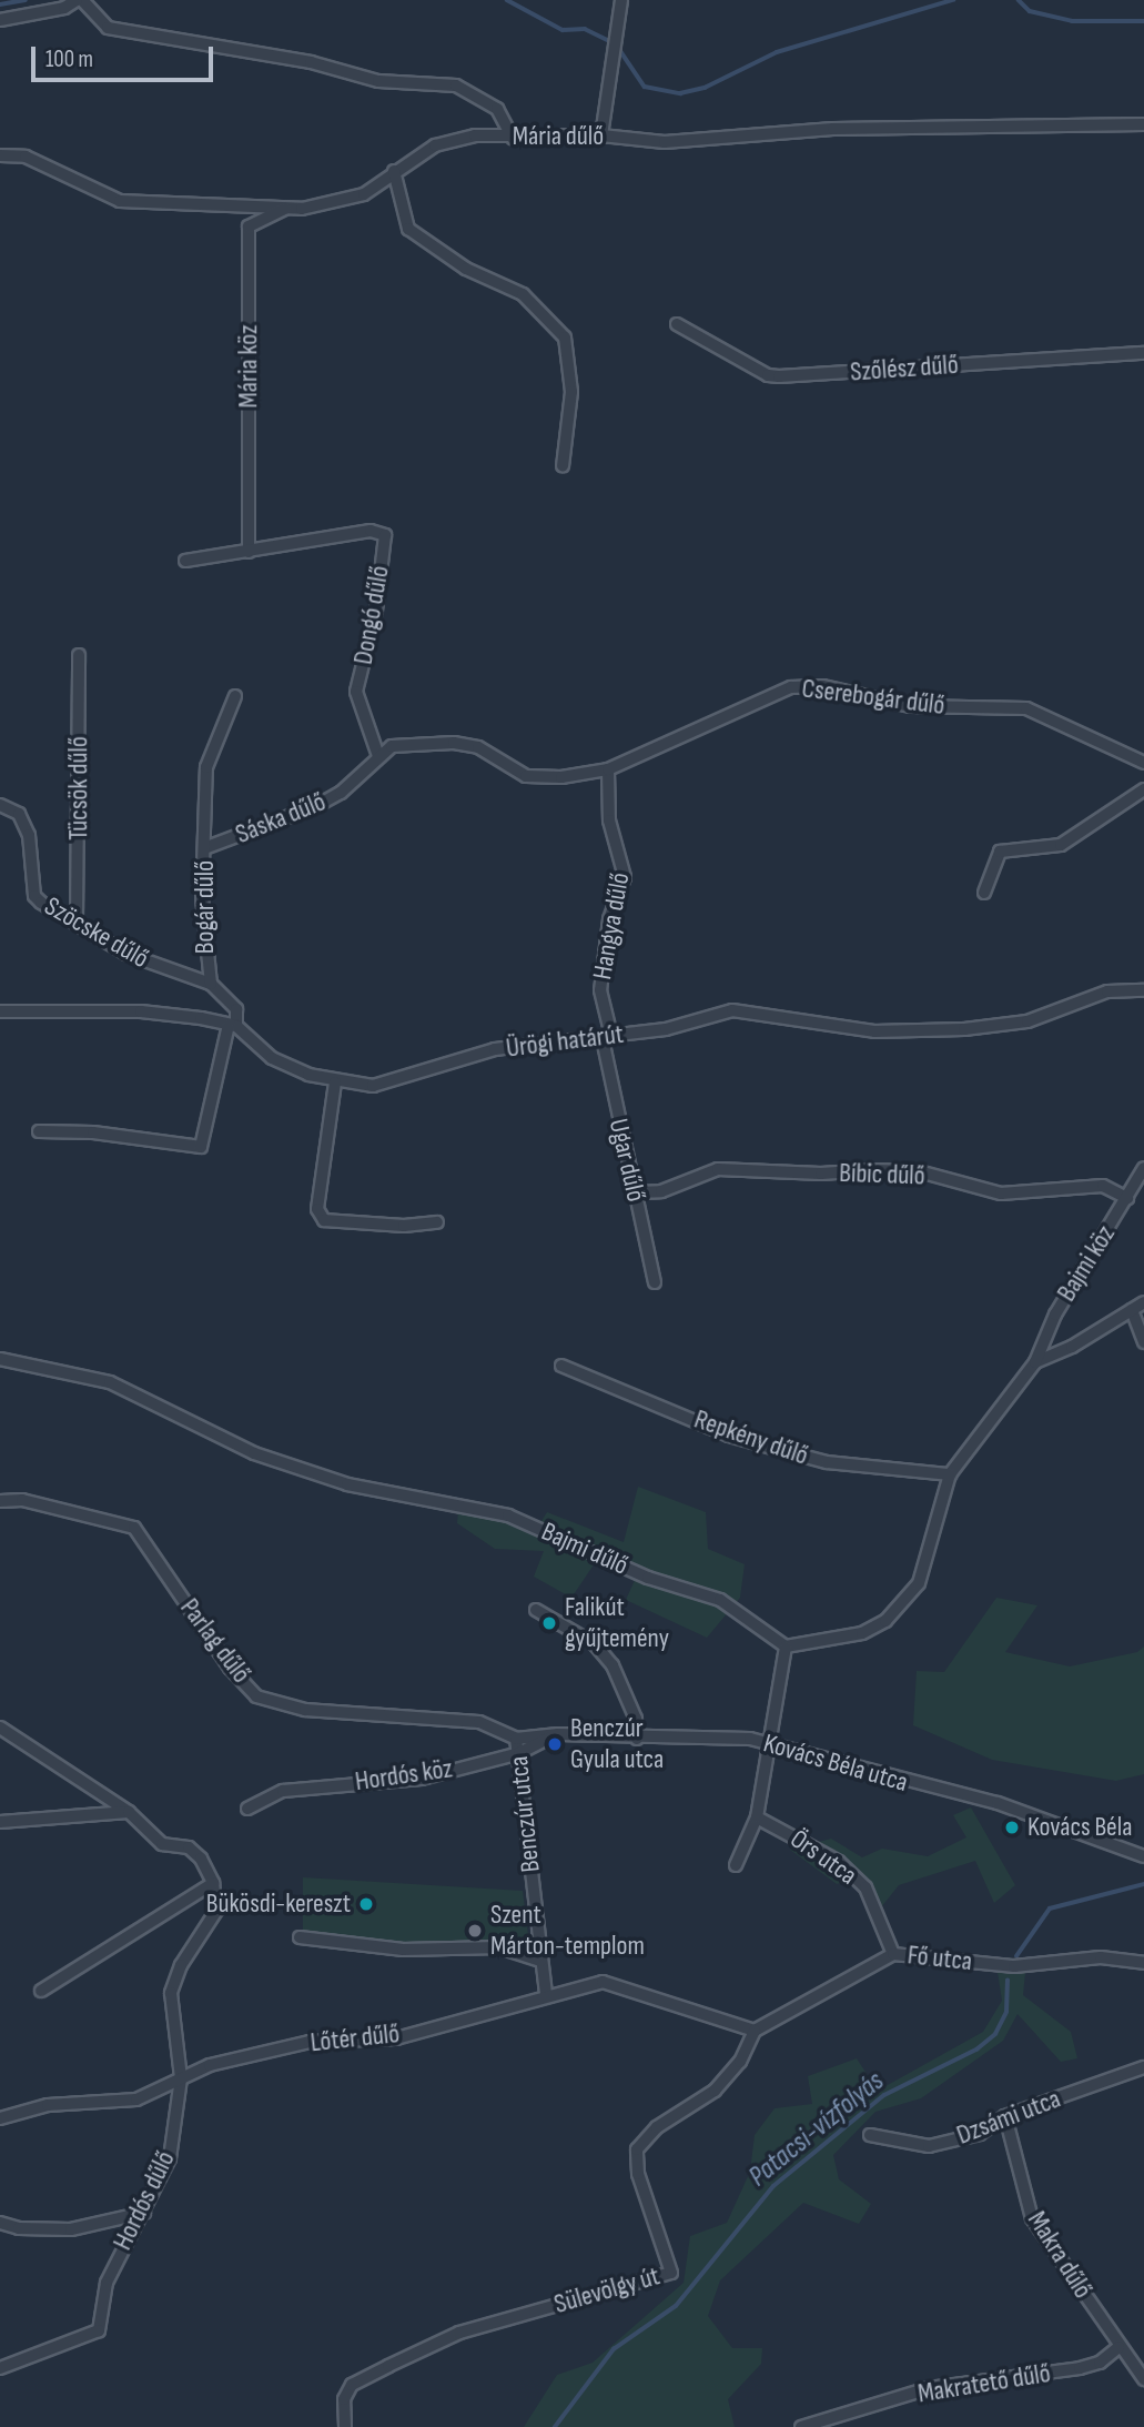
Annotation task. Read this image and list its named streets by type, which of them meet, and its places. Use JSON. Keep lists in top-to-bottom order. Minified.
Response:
{"streets":{"street":["Mária dűlő","Mária köz","Szőlész dűlő","Dongó dűlő","Cserebogár dűlő","Tücsök dűlő","Sáska dűlő","Bogár dűlő","Hangya dűlő","Szöcske dűlő","Ürögi határút","Ugar dűlő","Bíbic dűlő","Bajmi köz","Repkény dűlő","Bajmi dűlő","Parlag dűlő","Kovács Béla utca","Hordós köz","Benczúr utca","Örs utca","Fő utca","Lőtér dűlő","Dzsámi utca","Hordós dűlő","Makra dűlő","Sülevölgy út","Makratető dűlő"]},"crossings":[["Mária dűlő","Mária köz"],["Mária köz","Dongó dűlő"],["Dongó dűlő","Sáska dűlő"],["Cserebogár dűlő","Sáska dűlő"],["Cserebogár dűlő","Hangya dűlő"],["Tücsök dűlő","Szöcske dűlő"],["Sáska dűlő","Bogár dűlő"],["Sáska dűlő","Hangya dűlő"],["Bogár dűlő","Szöcske dűlő"],["Hangya dűlő","Ürögi határút"],["Hangya dűlő","Ugar dűlő"],["Szöcske dűlő","Ürögi határút"],["Ürögi határút","Ugar dűlő"],["Ugar dűlő","Bíbic dűlő"],["Bíbic dűlő","Bajmi köz"],["Bajmi dűlő","Örs utca"],["Parlag dűlő","Kovács Béla utca"],["Parlag dűlő","Benczúr utca"],["Kovács Béla utca","Hordós köz"],["Kovács Béla utca","Benczúr utca"],["Kovács Béla utca","Örs utca"],["Hordós köz","Benczúr utca"],["Benczúr utca","Lőtér dűlő"],["Örs utca","Fő utca"],["Fő utca","Lőtér dűlő"],["Fő utca","Sülevölgy út"],["Lőtér dűlő","Hordós dűlő"],["Lőtér dűlő","Sülevölgy út"],["Dzsámi utca","Makra dűlő"],["Makra dűlő","Makratető dűlő"]],"water":["Patacsi-vízfolyás"],"places":["Falikút gyűjtemény","Benczúr Gyula utca","Kovács Béla","Bükösdi-kereszt","Szent Márton-templom"],"scale_bar":"100 m"}
